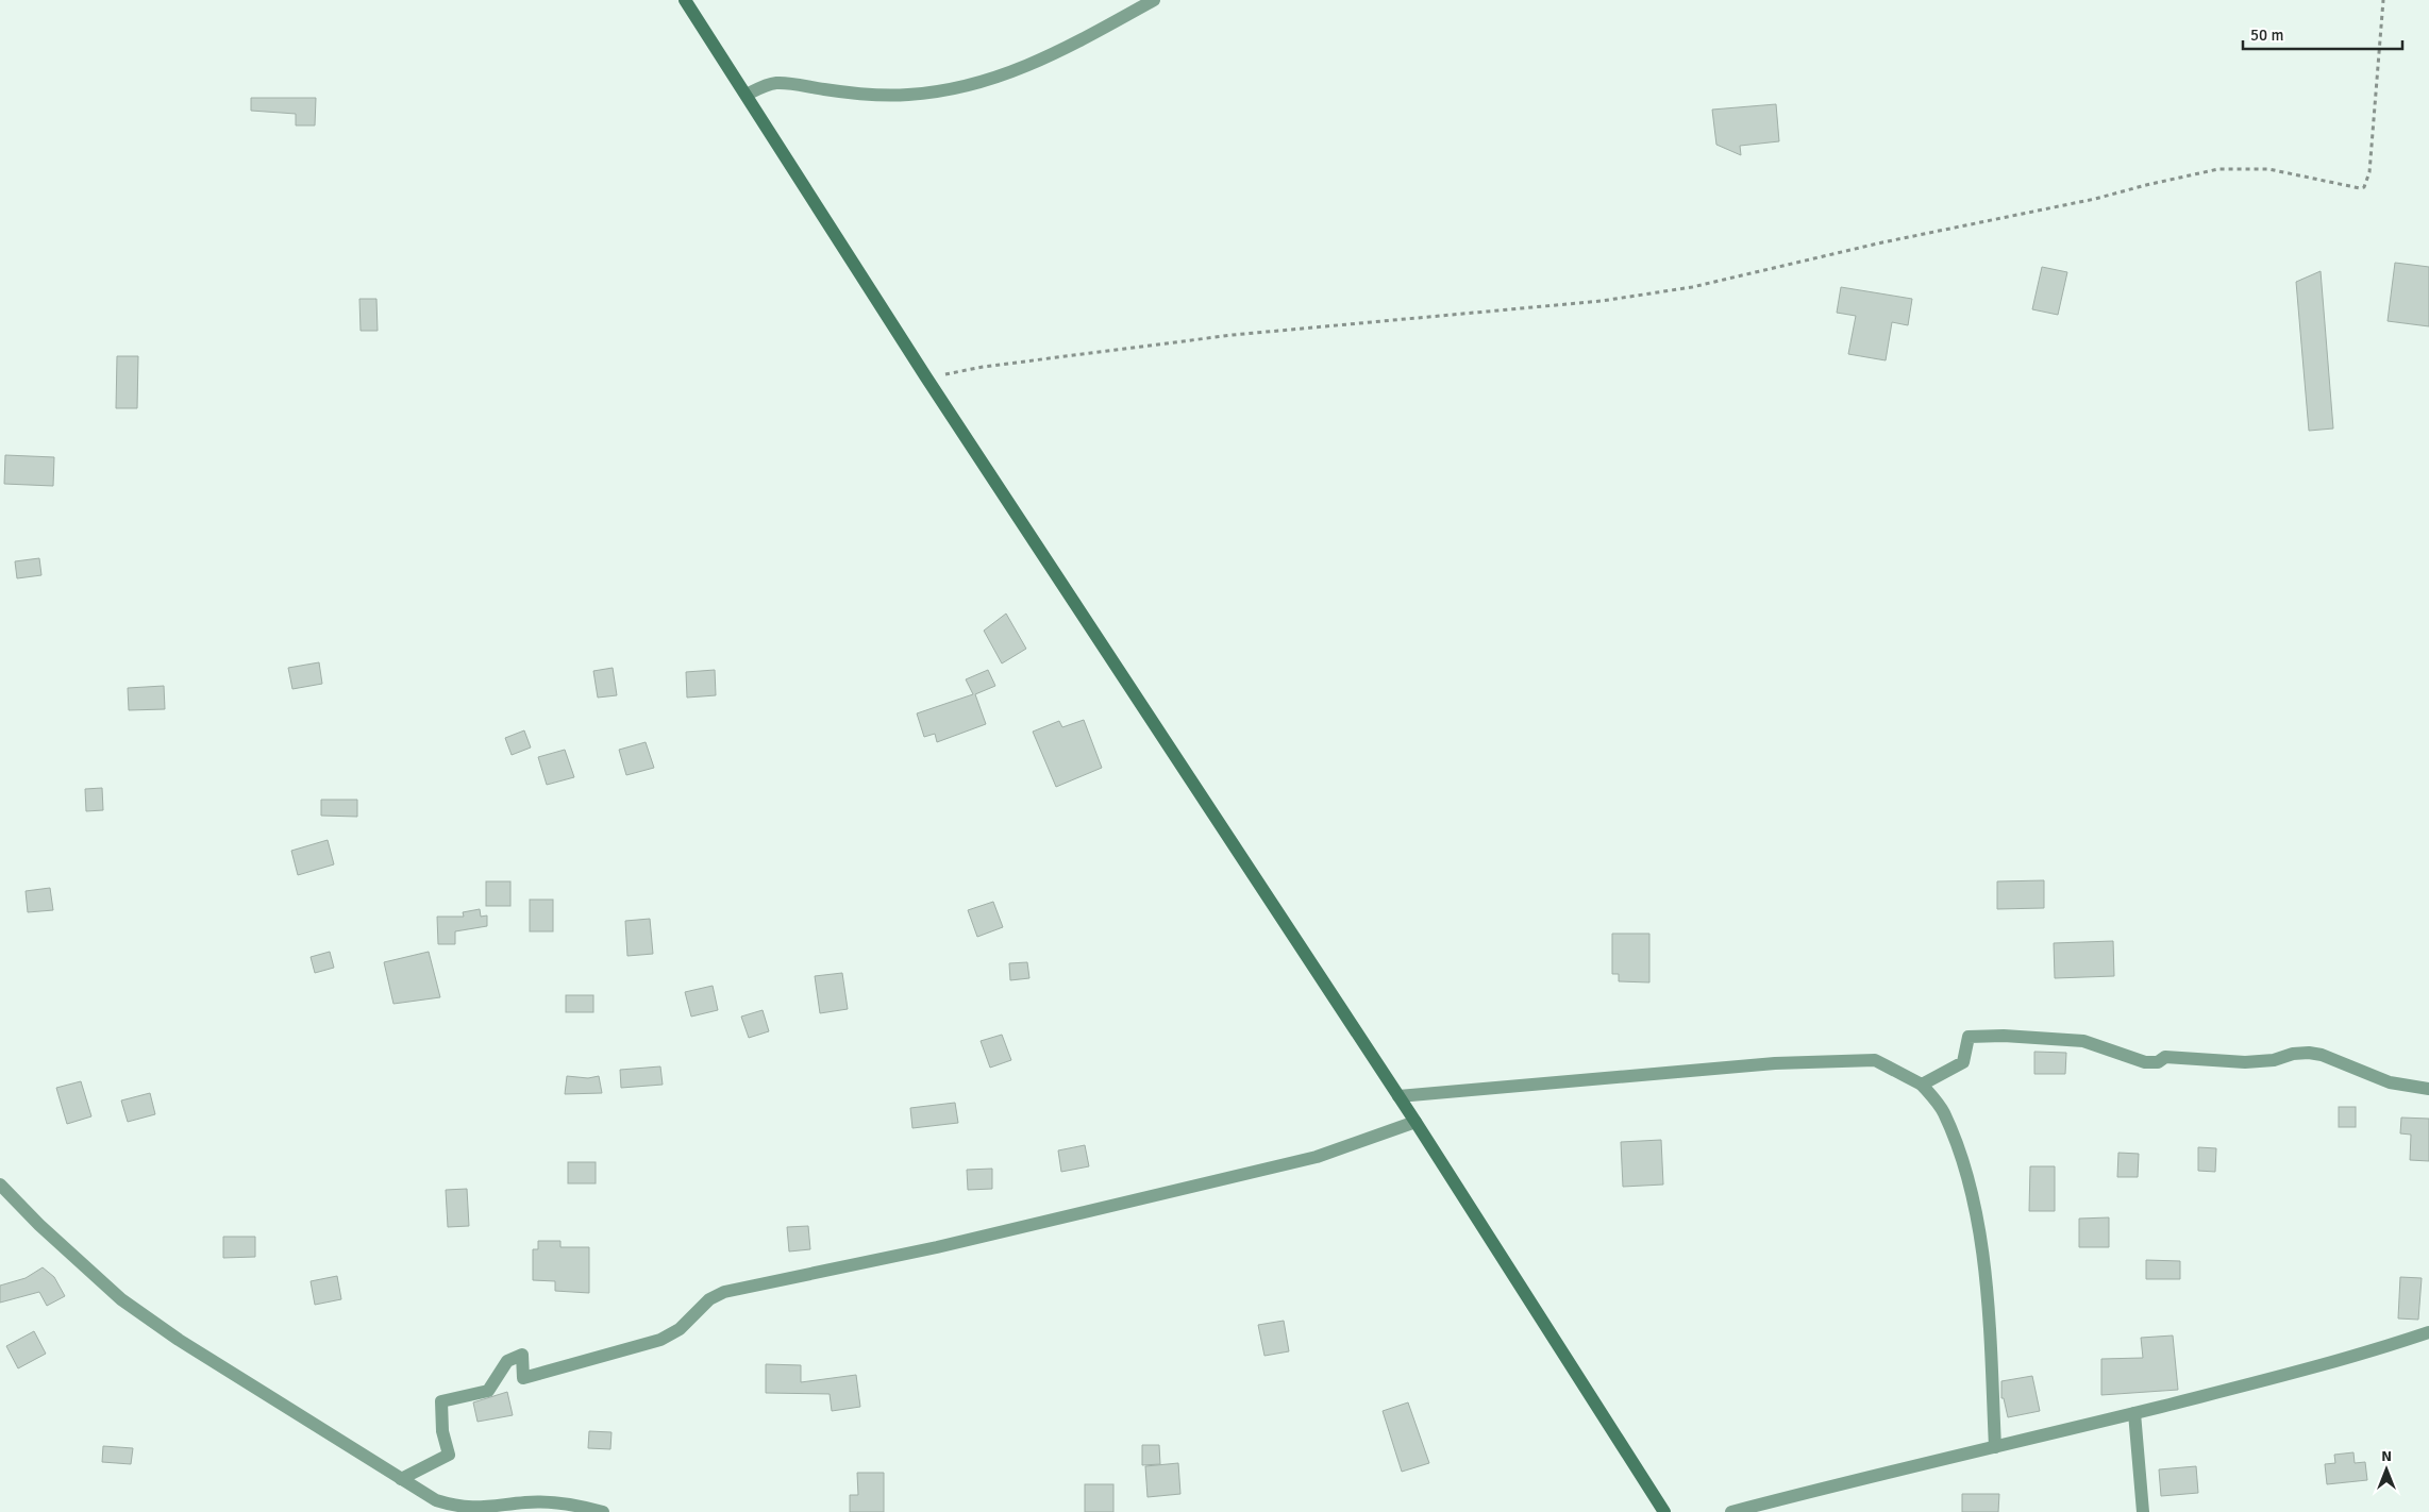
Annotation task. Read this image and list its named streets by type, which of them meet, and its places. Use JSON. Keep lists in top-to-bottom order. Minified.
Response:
{"scale_bar":"50 m","north":"top"}
